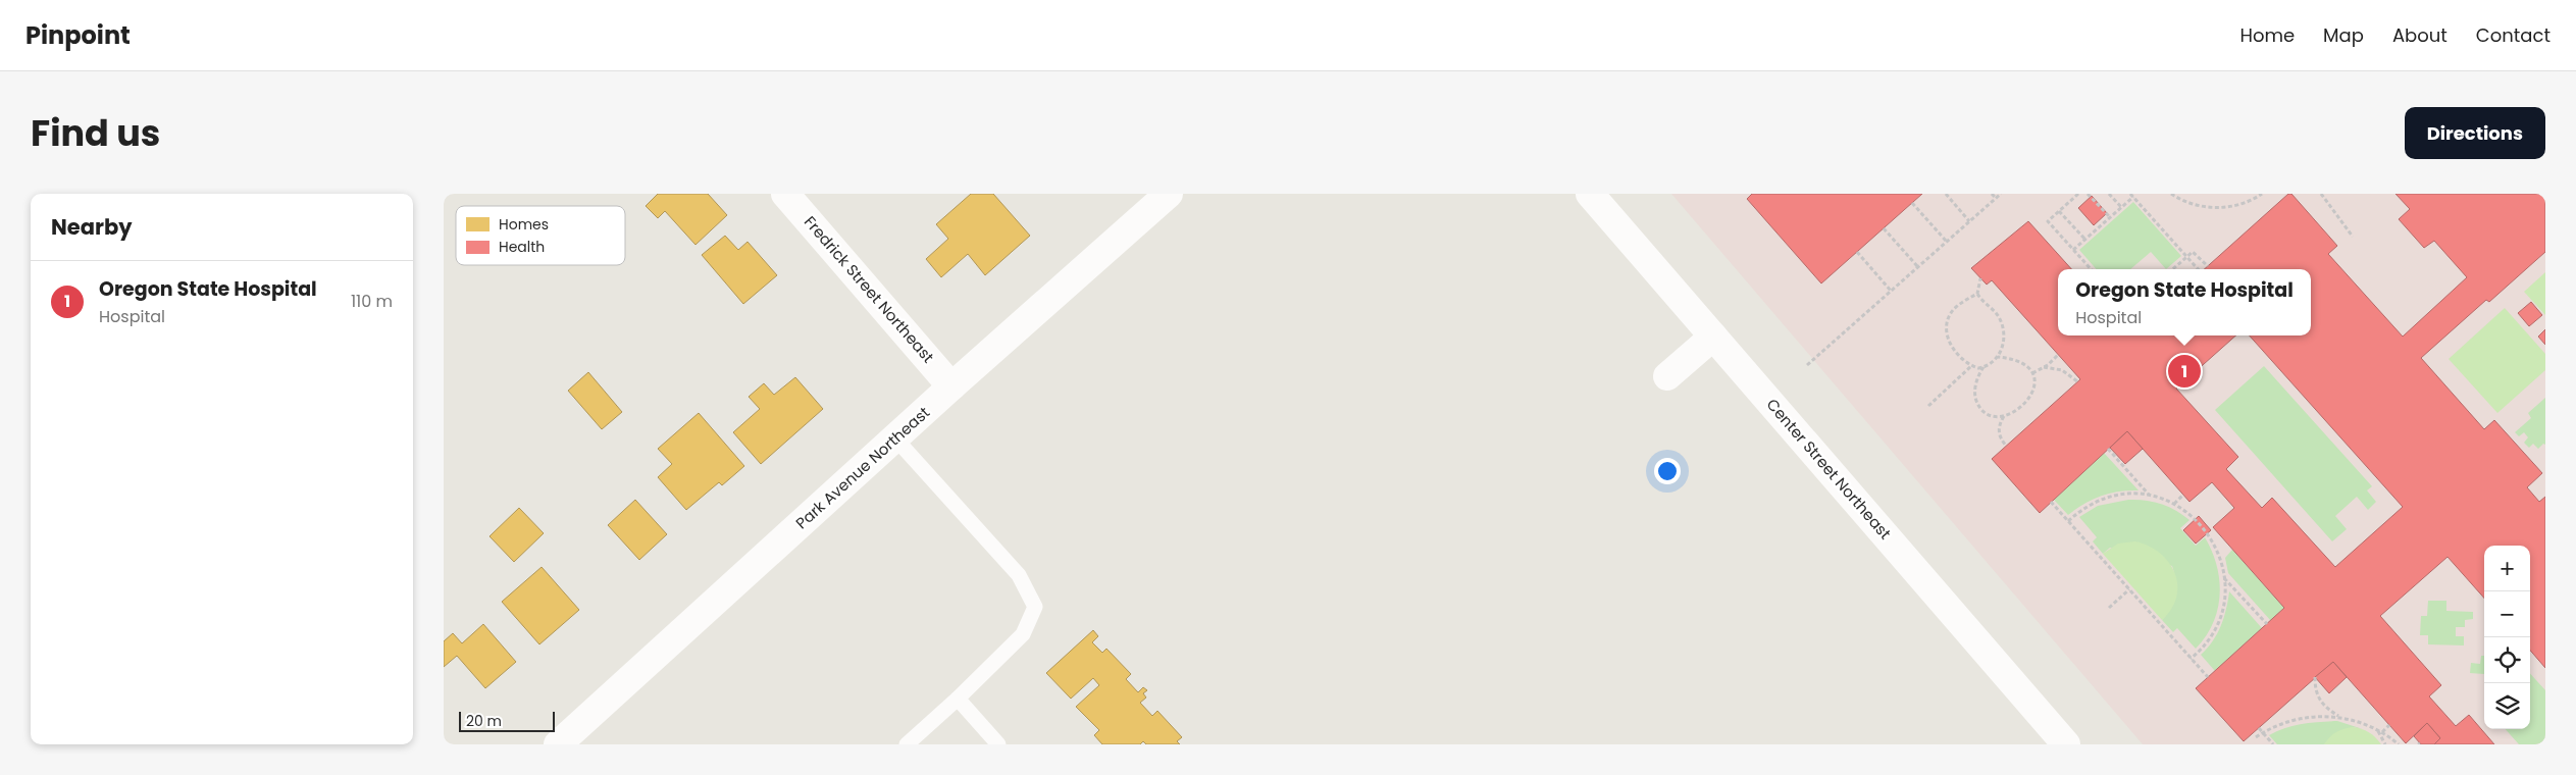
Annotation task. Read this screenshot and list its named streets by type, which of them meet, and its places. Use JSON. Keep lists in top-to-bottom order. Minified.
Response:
{"streets":{"street":["Fredrick Street Northeast","Park Avenue Northeast","Center Street Northeast"]},"crossings":[["Fredrick Street Northeast","Park Avenue Northeast"]],"legend":["Homes","Health"],"scale_bar":"20 m","page":{"header":"Pinpoint","nav":["Home","Map","About","Contact"],"title":"Find us","buttons":"Directions","heading":"Nearby","list":[{"mark":"1","name":"Oregon State Hospital","note":"Hospital","value":"110 m"}],"popup":["Oregon State Hospital","Hospital"],"pins":"1","map_buttons":["+","−"],"scale":"20 m"}}
